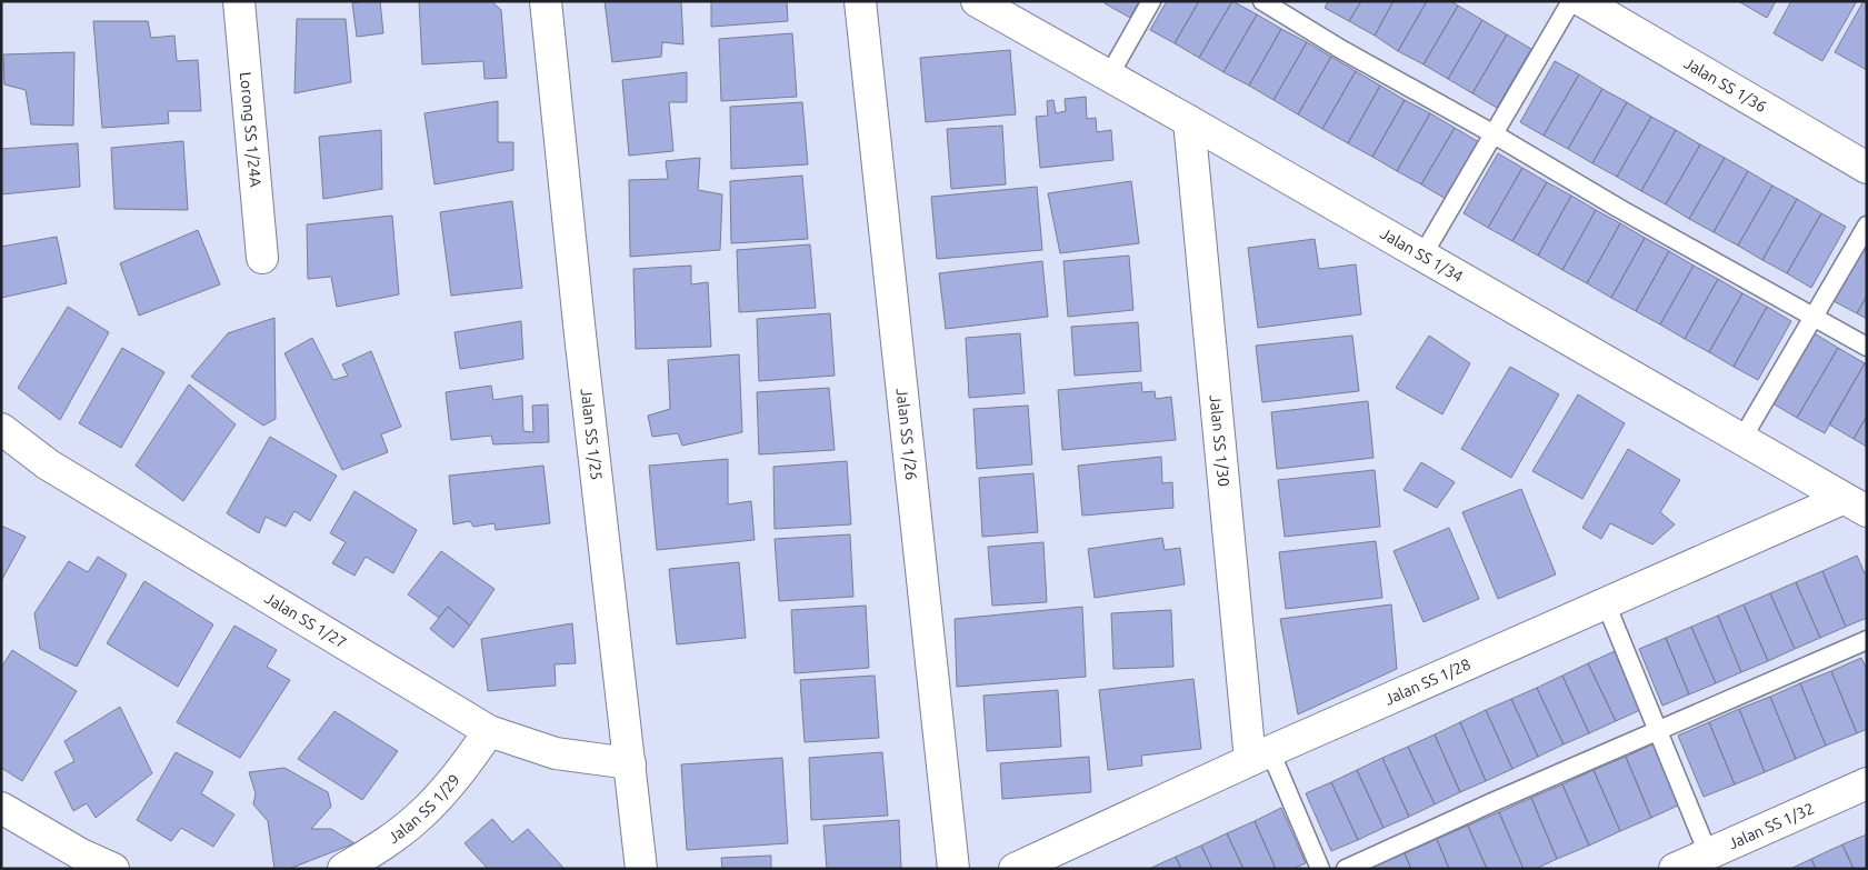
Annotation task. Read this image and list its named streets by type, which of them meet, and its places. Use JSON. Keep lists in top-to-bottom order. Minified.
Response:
{"streets":{"street":["Jalan SS 1/36","Lorong SS 1/24A","Jalan SS 1/34","Jalan SS 1/25","Jalan SS 1/26","Jalan SS 1/30","Jalan SS 1/27","Jalan SS 1/28","Jalan SS 1/29","Jalan SS 1/32"]},"crossings":[["Jalan SS 1/34","Jalan SS 1/30"],["Jalan SS 1/34","Jalan SS 1/28"],["Jalan SS 1/25","Jalan SS 1/27"],["Jalan SS 1/30","Jalan SS 1/28"],["Jalan SS 1/27","Jalan SS 1/29"]]}
